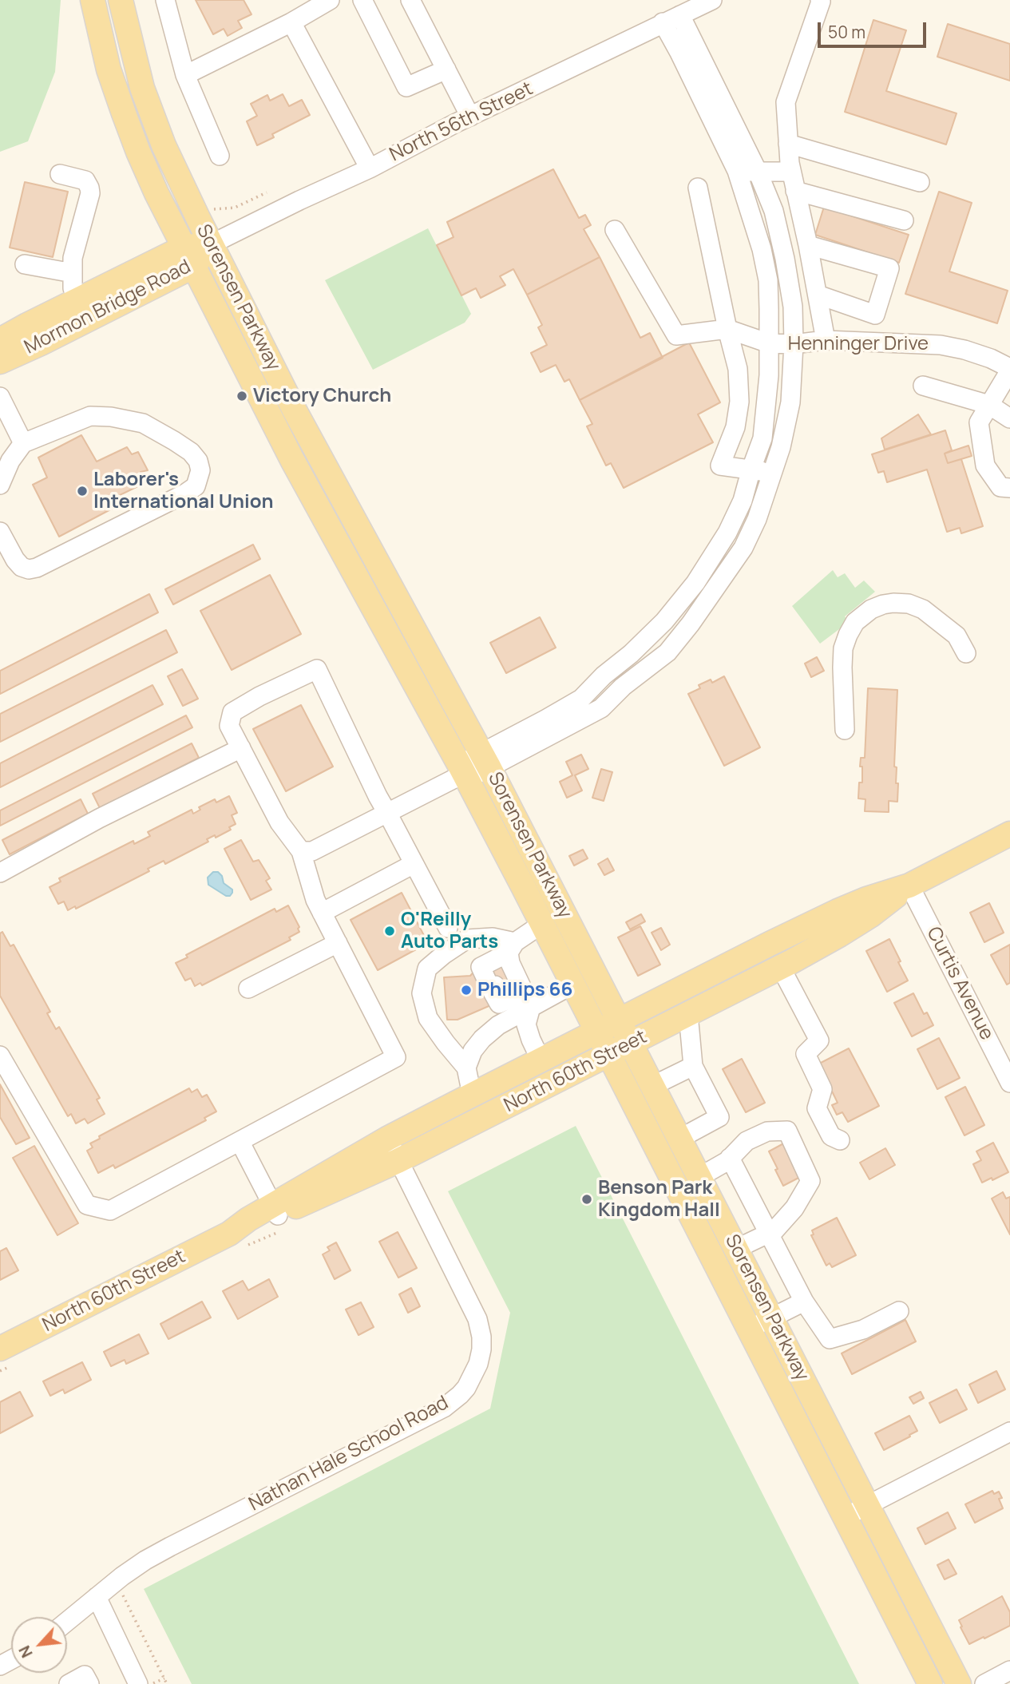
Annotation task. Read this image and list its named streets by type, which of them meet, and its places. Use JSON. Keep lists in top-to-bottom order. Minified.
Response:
{"streets":{"main road":["Sorensen Parkway","Mormon Bridge Road","North 60th Street"],"street":["North 56th Street","Henninger Drive","Curtis Avenue","Nathan Hale School Road"]},"crossings":[["North 56th Street","Sorensen Parkway"],["North 56th Street","Mormon Bridge Road"],["Sorensen Parkway","Mormon Bridge Road"],["Sorensen Parkway","North 60th Street"],["Curtis Avenue","North 60th Street"],["North 60th Street","Nathan Hale School Road"]],"places":["Victory Church","Laborer's International Union","O'Reilly Auto Parts","Phillips 66","Benson Park Kingdom Hall"],"scale_bar":"50 m","north":"bottom left"}
